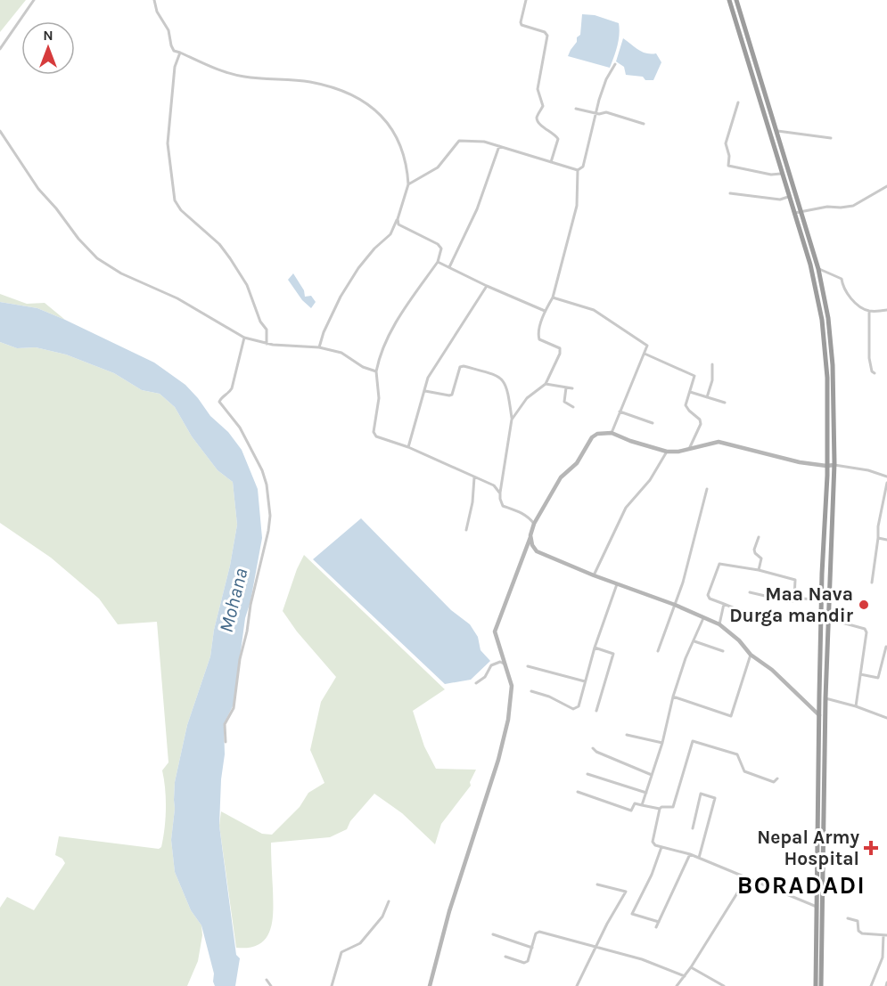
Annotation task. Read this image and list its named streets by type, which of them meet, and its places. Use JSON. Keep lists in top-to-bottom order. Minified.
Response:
{"districts":["BORADADI"],"water":["Mohana"],"places":{"other":["Maa Nava Durga mandir"],"health":["Nepal Army Hospital"]},"north":"top"}
